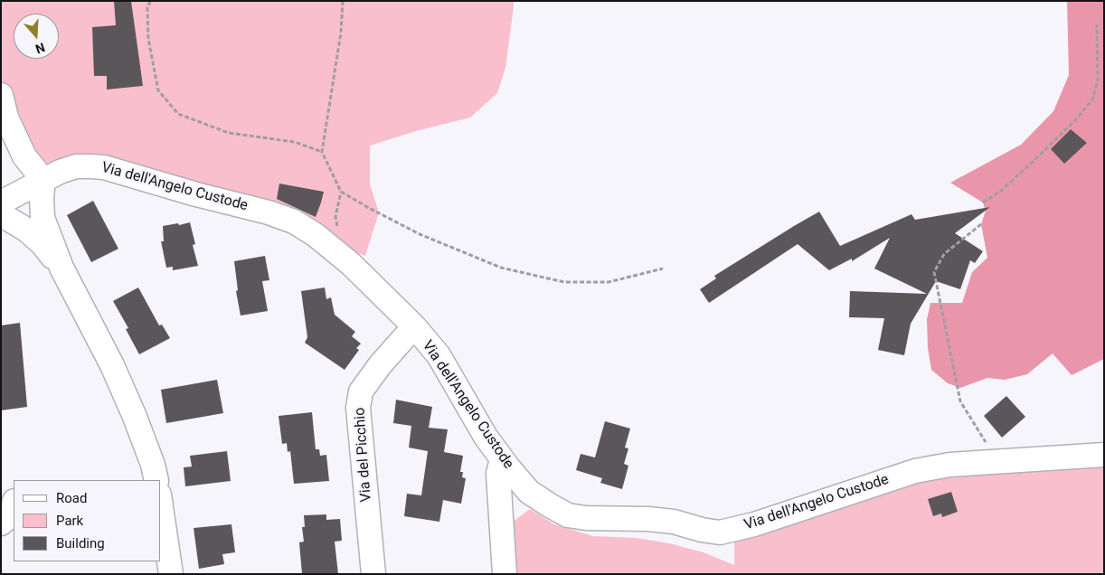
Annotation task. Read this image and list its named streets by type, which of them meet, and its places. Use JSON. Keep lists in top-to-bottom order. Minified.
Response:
{"streets":{"street":["Via dell'Angelo Custode","Via del Picchio"]},"crossings":[["Via dell'Angelo Custode","Via del Picchio"]],"legend":["Road","Park","Building"],"north":"bottom"}
